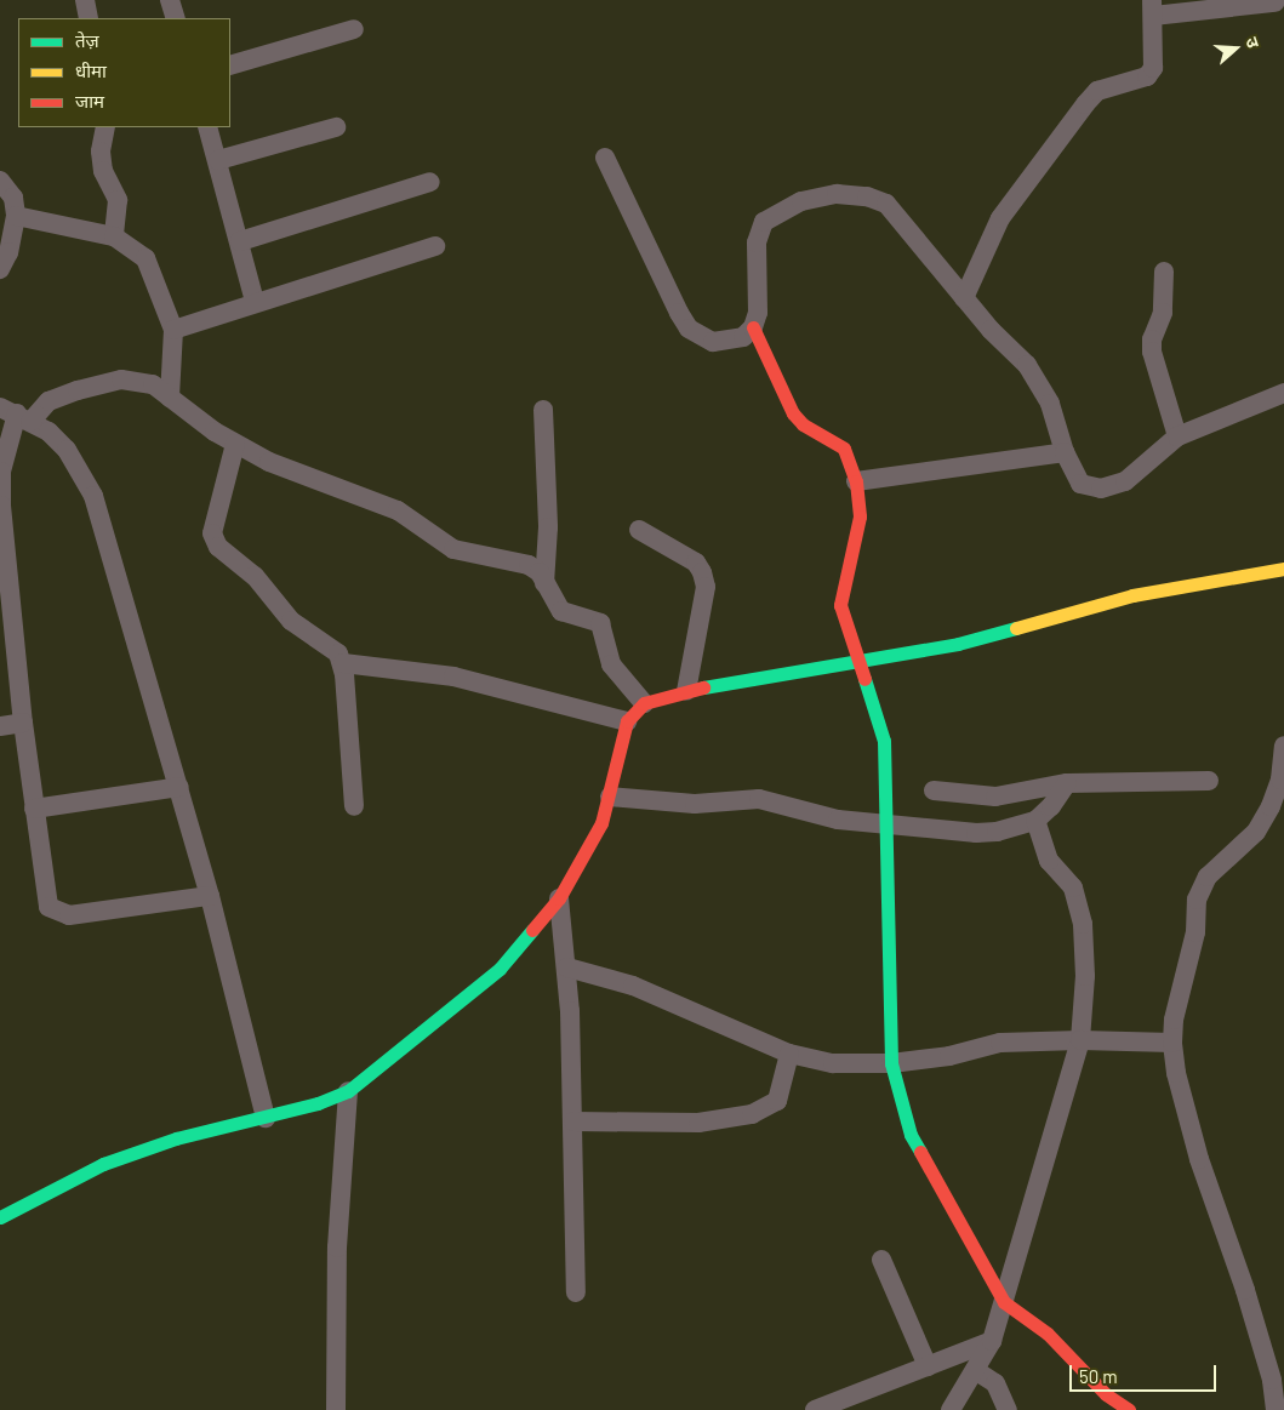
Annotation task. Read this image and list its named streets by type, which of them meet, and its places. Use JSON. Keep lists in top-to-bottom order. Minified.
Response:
{"legend":["तेज़","धीमा","जाम"],"scale_bar":"50 m","north":"right"}
